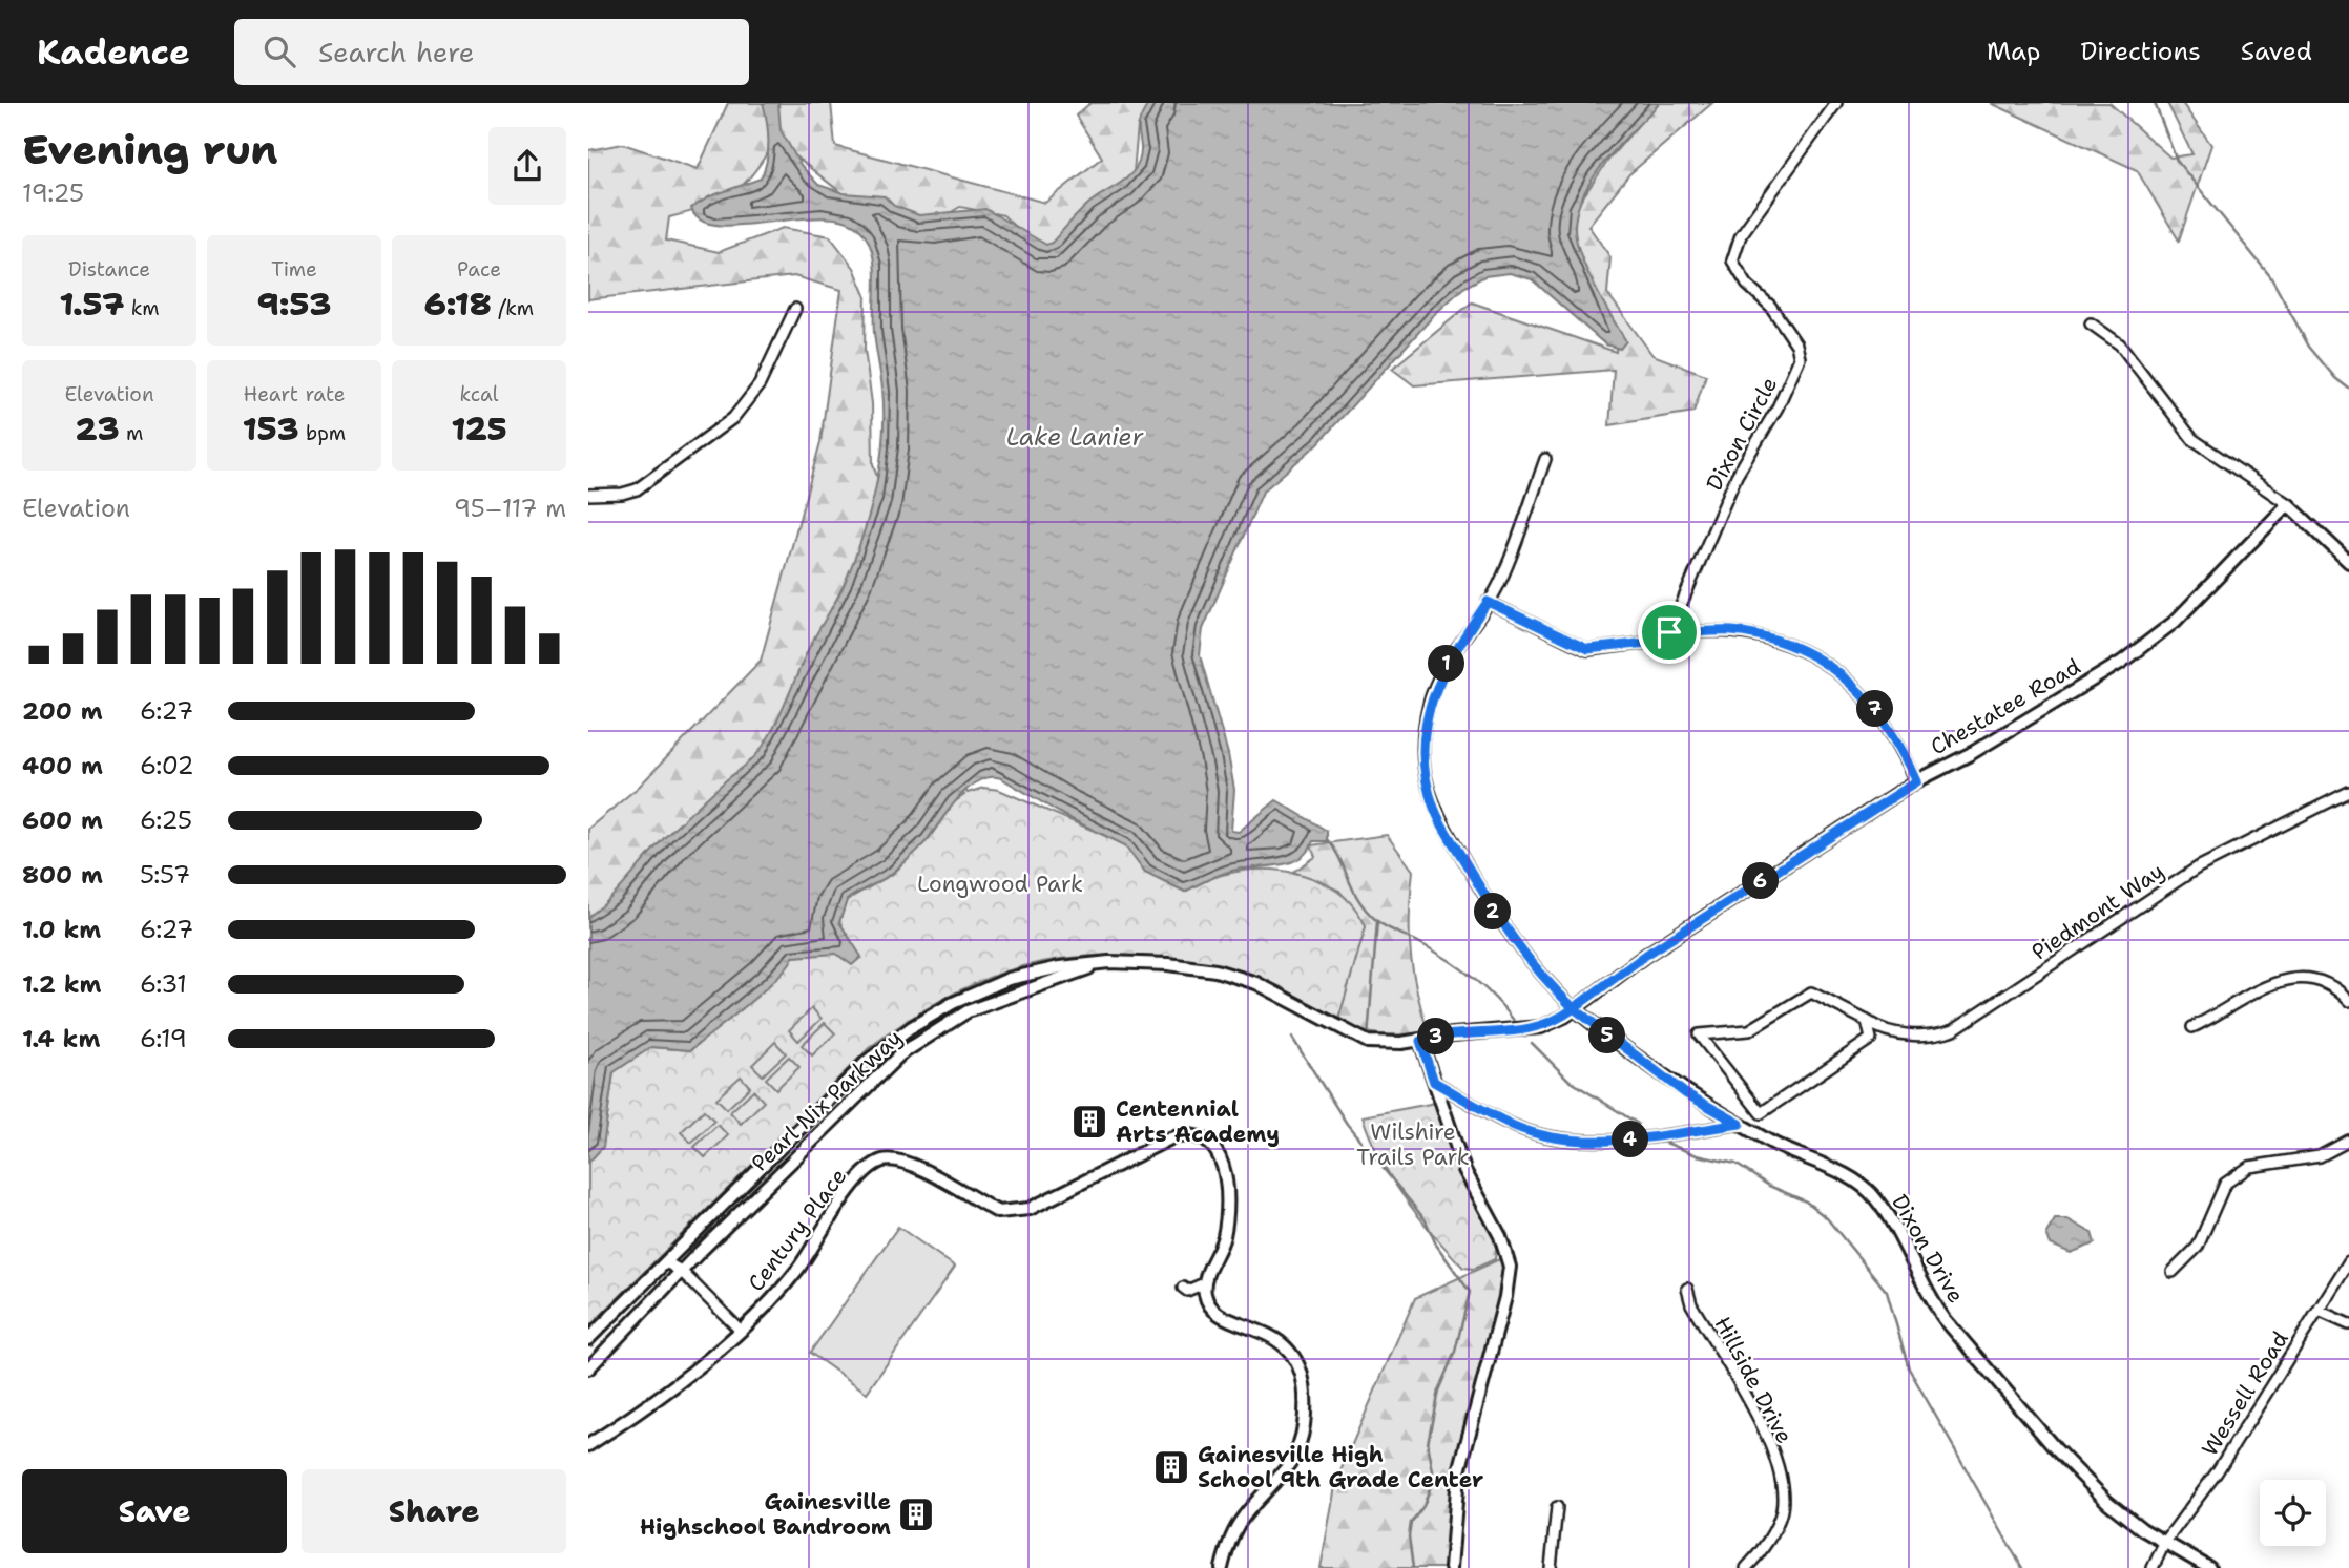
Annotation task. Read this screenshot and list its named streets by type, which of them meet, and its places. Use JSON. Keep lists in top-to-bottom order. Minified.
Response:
{"streets":{"street":["Dixon Circle","Chestatee Road","Piedmont Way","Pearl Nix Parkway","Century Place","Dixon Drive","Hillside Drive","Wessell Road"]},"crossings":[["Chestatee Road","Pearl Nix Parkway"],["Chestatee Road","Dixon Drive"],["Dixon Drive","Wessell Road"]],"water":["Lake Lanier"],"parks":["Longwood Park","Wilshire Trails Park"],"places":{"building":["Centennial Arts Academy","Gainesville High School 9th Grade Center","Gainesville Highschool Bandroom"]},"page":{"header":"Kadence","search":"Search here","nav":["Map","Directions","Saved"],"heading":["Evening run","19:25"],"stats":[["Distance","1.57 km"],["Time","9:53"],["Pace","6:18 /km"],["Elevation","23 m"],["Heart rate","153 bpm"],["kcal","125"]],"chart":["Elevation","95–117 m"],"pins":["1","7","6","2","5","3","4"],"list":[{"name":"200 m","note":"6:27"},{"name":"400 m","note":"6:02"},{"name":"600 m","note":"6:25"},{"name":"800 m","note":"5:57"},{"name":"1.0 km","note":"6:27"},{"name":"1.2 km","note":"6:31"},{"name":"1.4 km","note":"6:19"}],"buttons":["Save","Share"]}}
